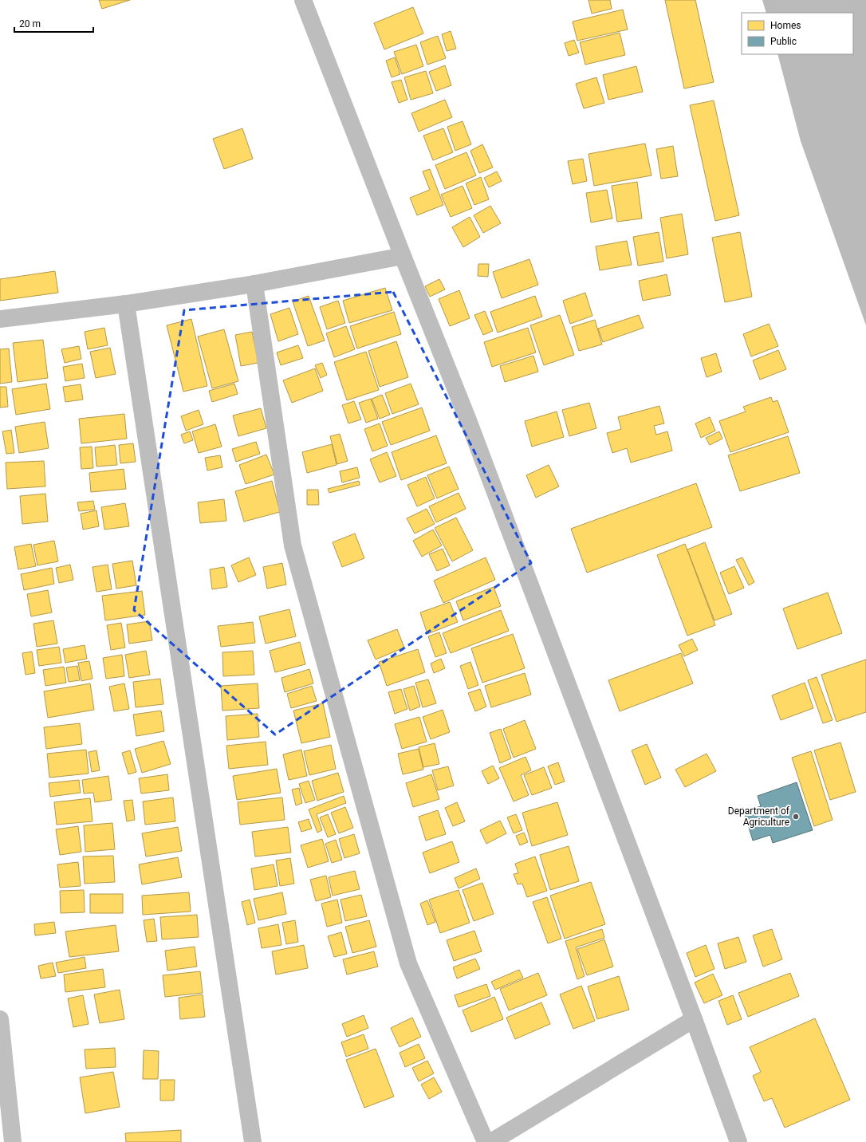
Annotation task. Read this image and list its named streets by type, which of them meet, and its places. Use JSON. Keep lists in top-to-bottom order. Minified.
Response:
{"places":["Department of Agriculture"],"legend":["Homes","Public"],"scale_bar":"20 m"}
